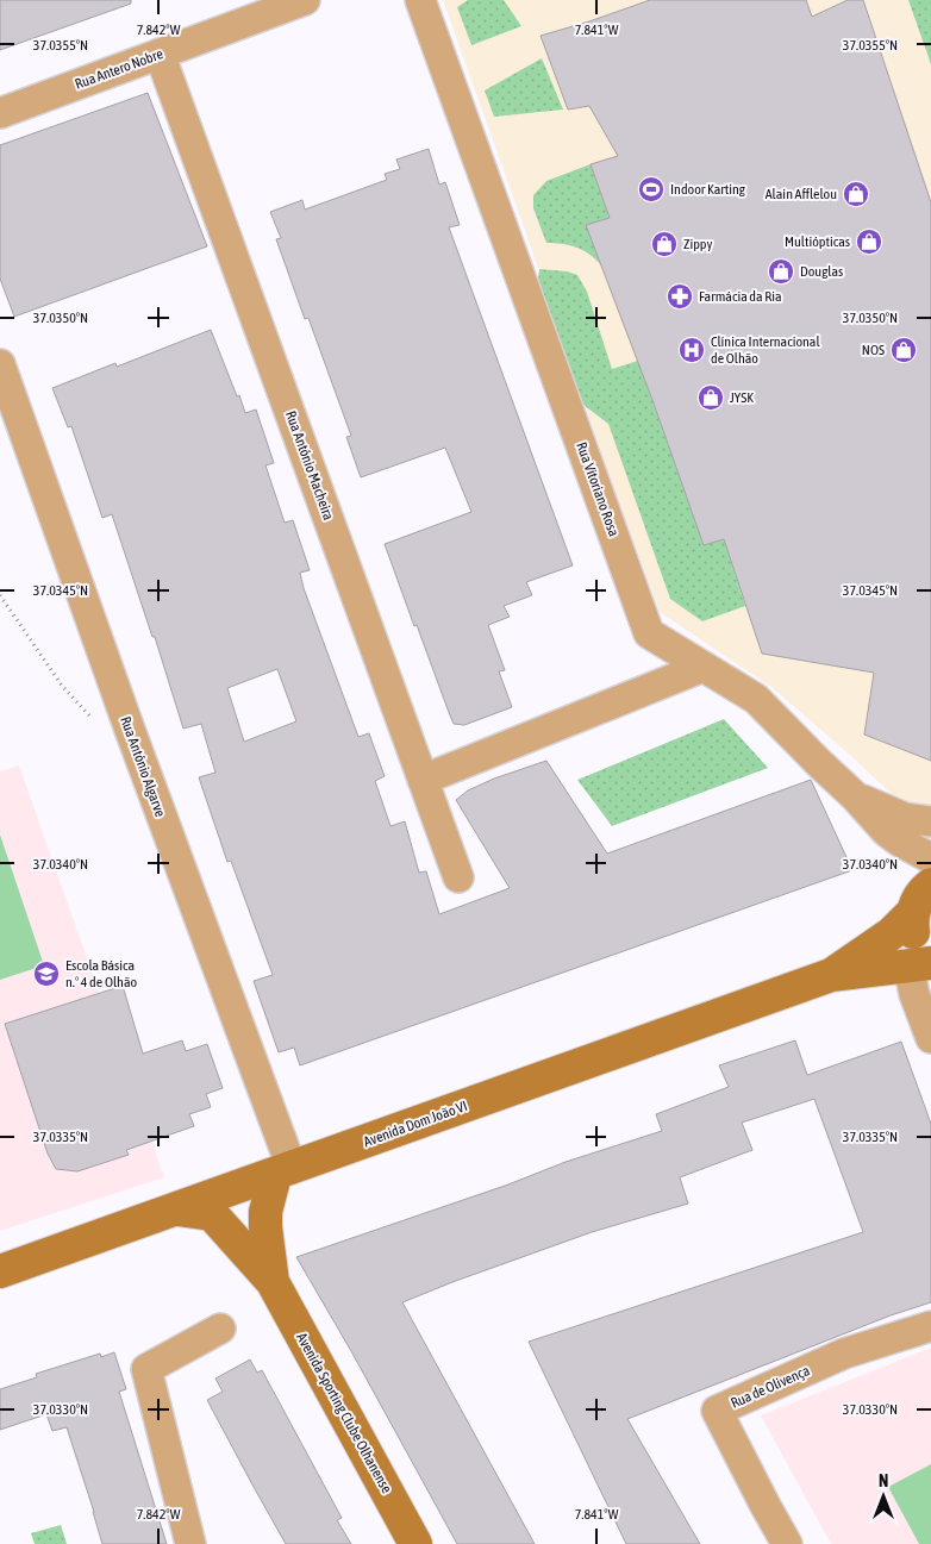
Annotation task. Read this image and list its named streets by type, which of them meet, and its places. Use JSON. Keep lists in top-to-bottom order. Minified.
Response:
{"streets":{"main road":["Avenida Dom João VI","Avenida Sporting Clube Olhanense"],"street":["Rua Antero Nobre","Rua António Macheira","Rua Vitoriano Rosa","Rua António Algarve","Rua de Olivença"]},"crossings":[["Rua Antero Nobre","Rua António Macheira"],["Rua António Algarve","Avenida Dom João VI"],["Rua António Algarve","Avenida Sporting Clube Olhanense"],["Avenida Dom João VI","Avenida Sporting Clube Olhanense"]],"places":{"sports":["Indoor Karting"],"shop":["Alain Afflelou","Multiópticas","Zippy","Douglas","NOS","JYSK"],"pharmacy":["Farmácia da Ria"],"hospital":["Clínica Internacional de Olhão"],"school or university":["Escola Básica n.º 4 de Olhão"]},"north":"top","coordinates":["7.842°W","7.841°W","37.0355°N","37.0350°N","37.0345°N","37.0340°N","37.0335°N","37.0330°N"]}
